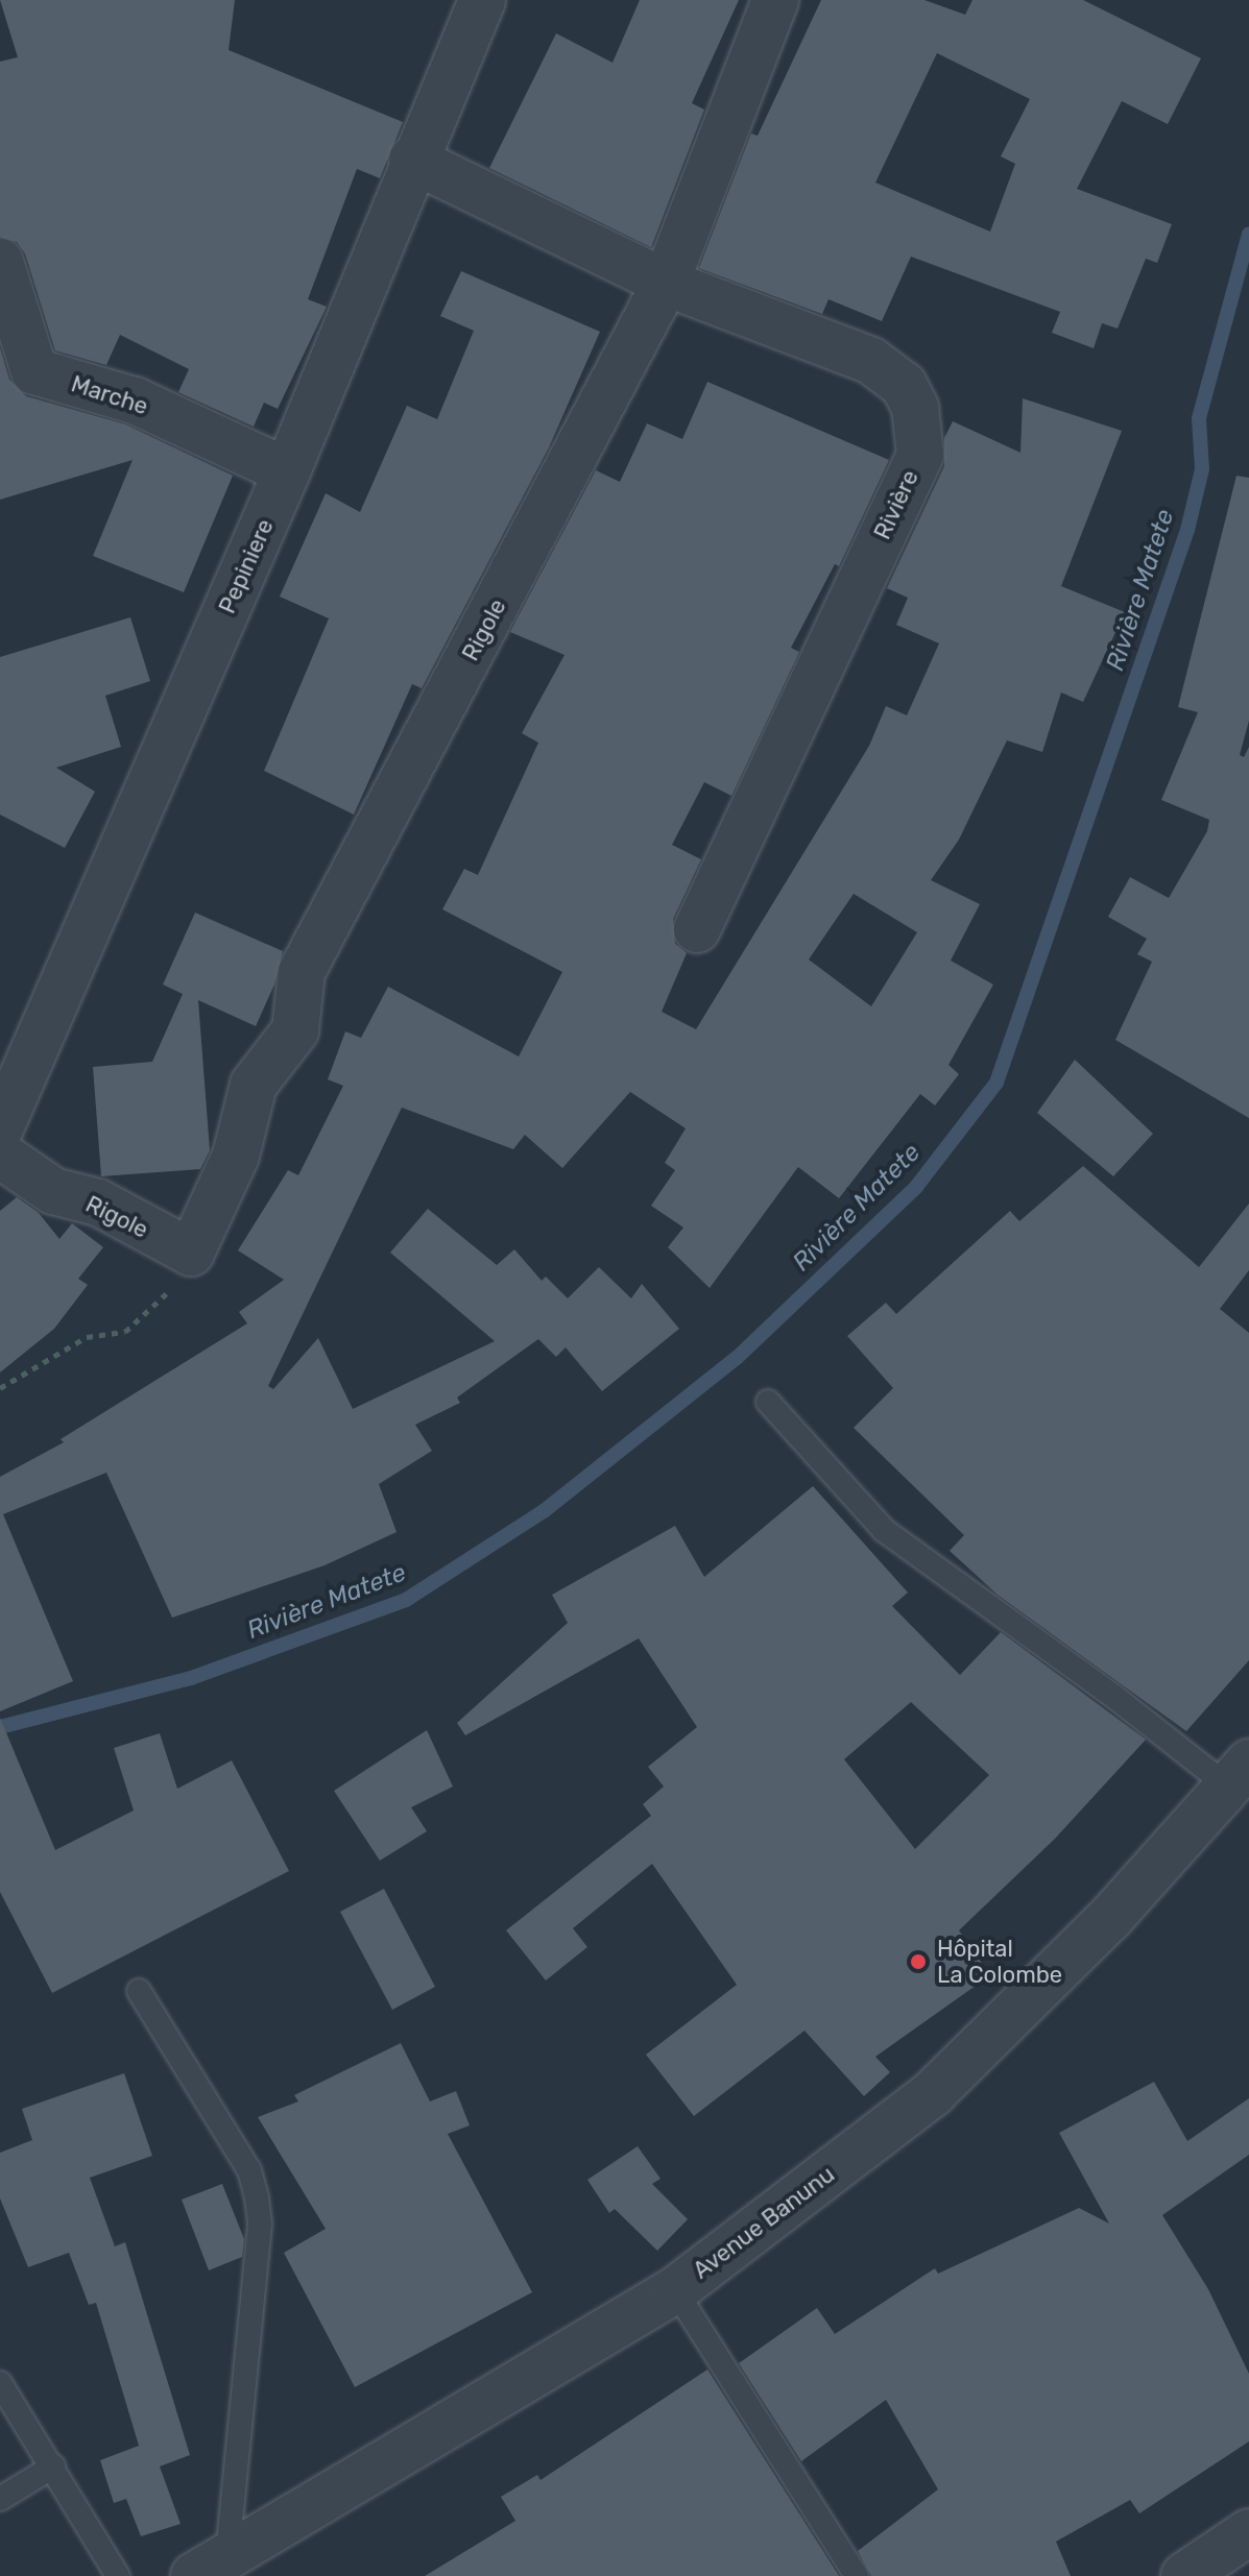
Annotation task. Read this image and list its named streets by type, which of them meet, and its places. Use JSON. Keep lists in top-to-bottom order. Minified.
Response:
{"streets":{"street":["Marche","Rivière","Pepiniere","Rigole","Avenue Banunu"]},"crossings":[["Marche","Pepiniere"],["Rivière","Pepiniere"],["Rivière","Rigole"]],"water":["Rivière Matete"],"places":["Hôpital La Colombe"]}
